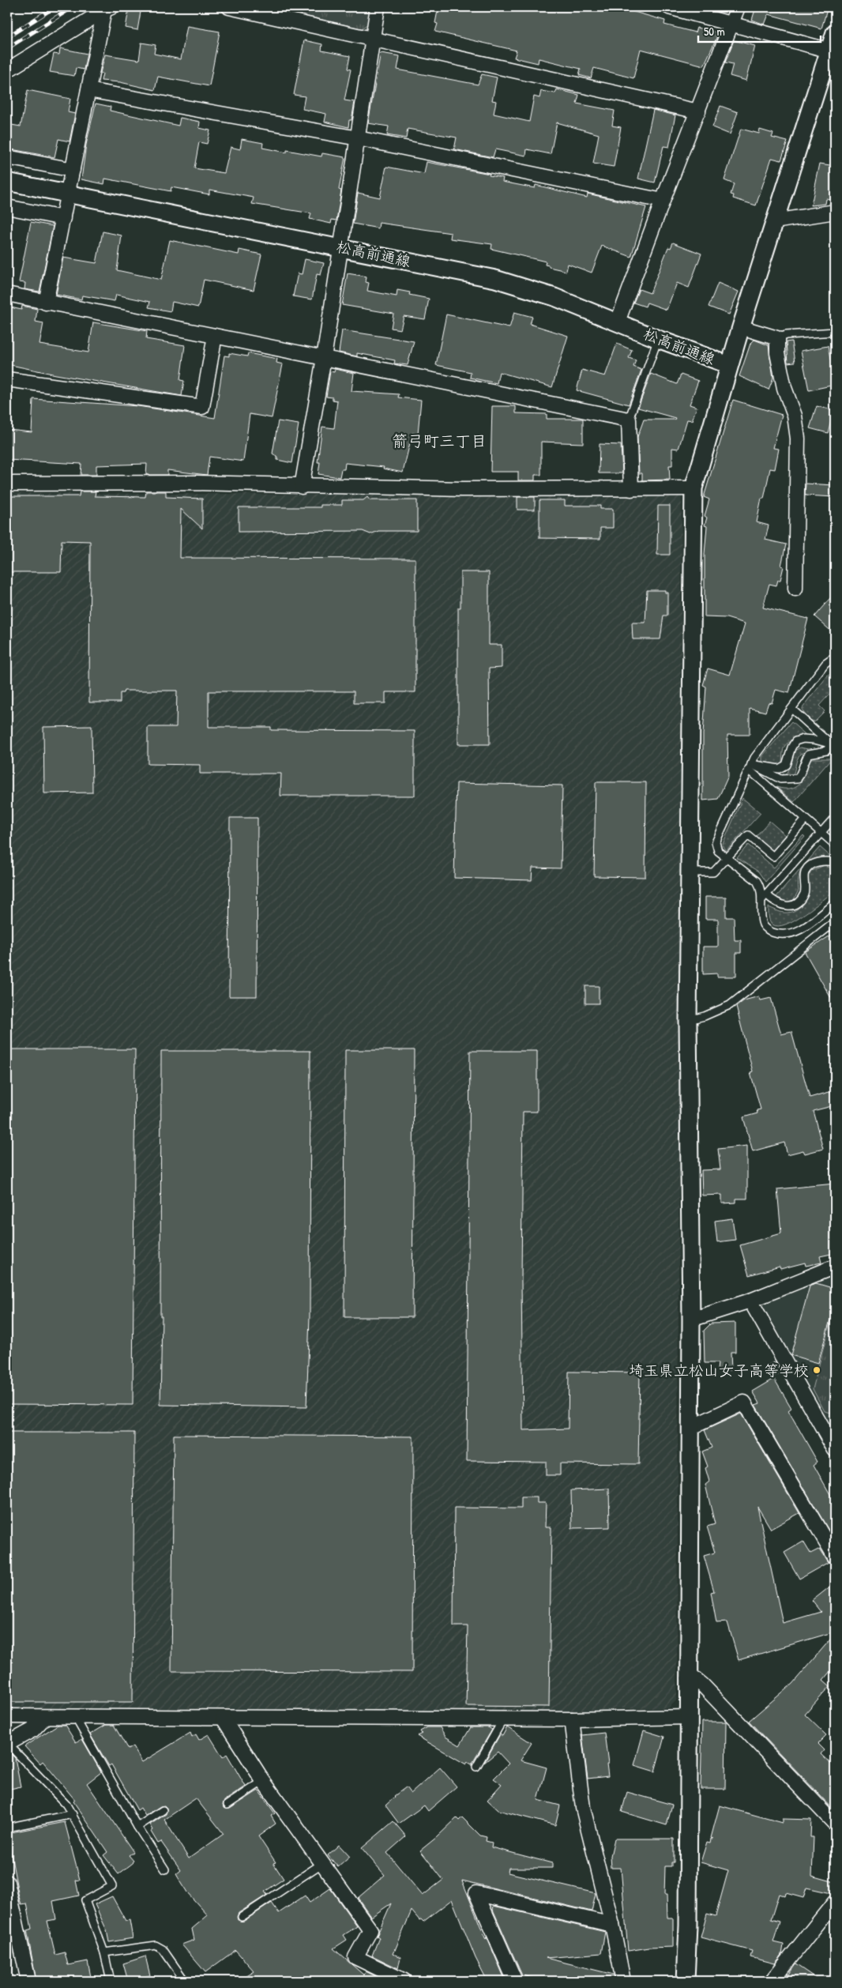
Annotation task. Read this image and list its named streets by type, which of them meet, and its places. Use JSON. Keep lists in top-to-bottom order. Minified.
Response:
{"streets":{"street":["松高前通線"]},"districts":["箭弓町三丁目"],"places":["埼玉県立松山女子高等学校"],"scale_bar":"50 m"}
